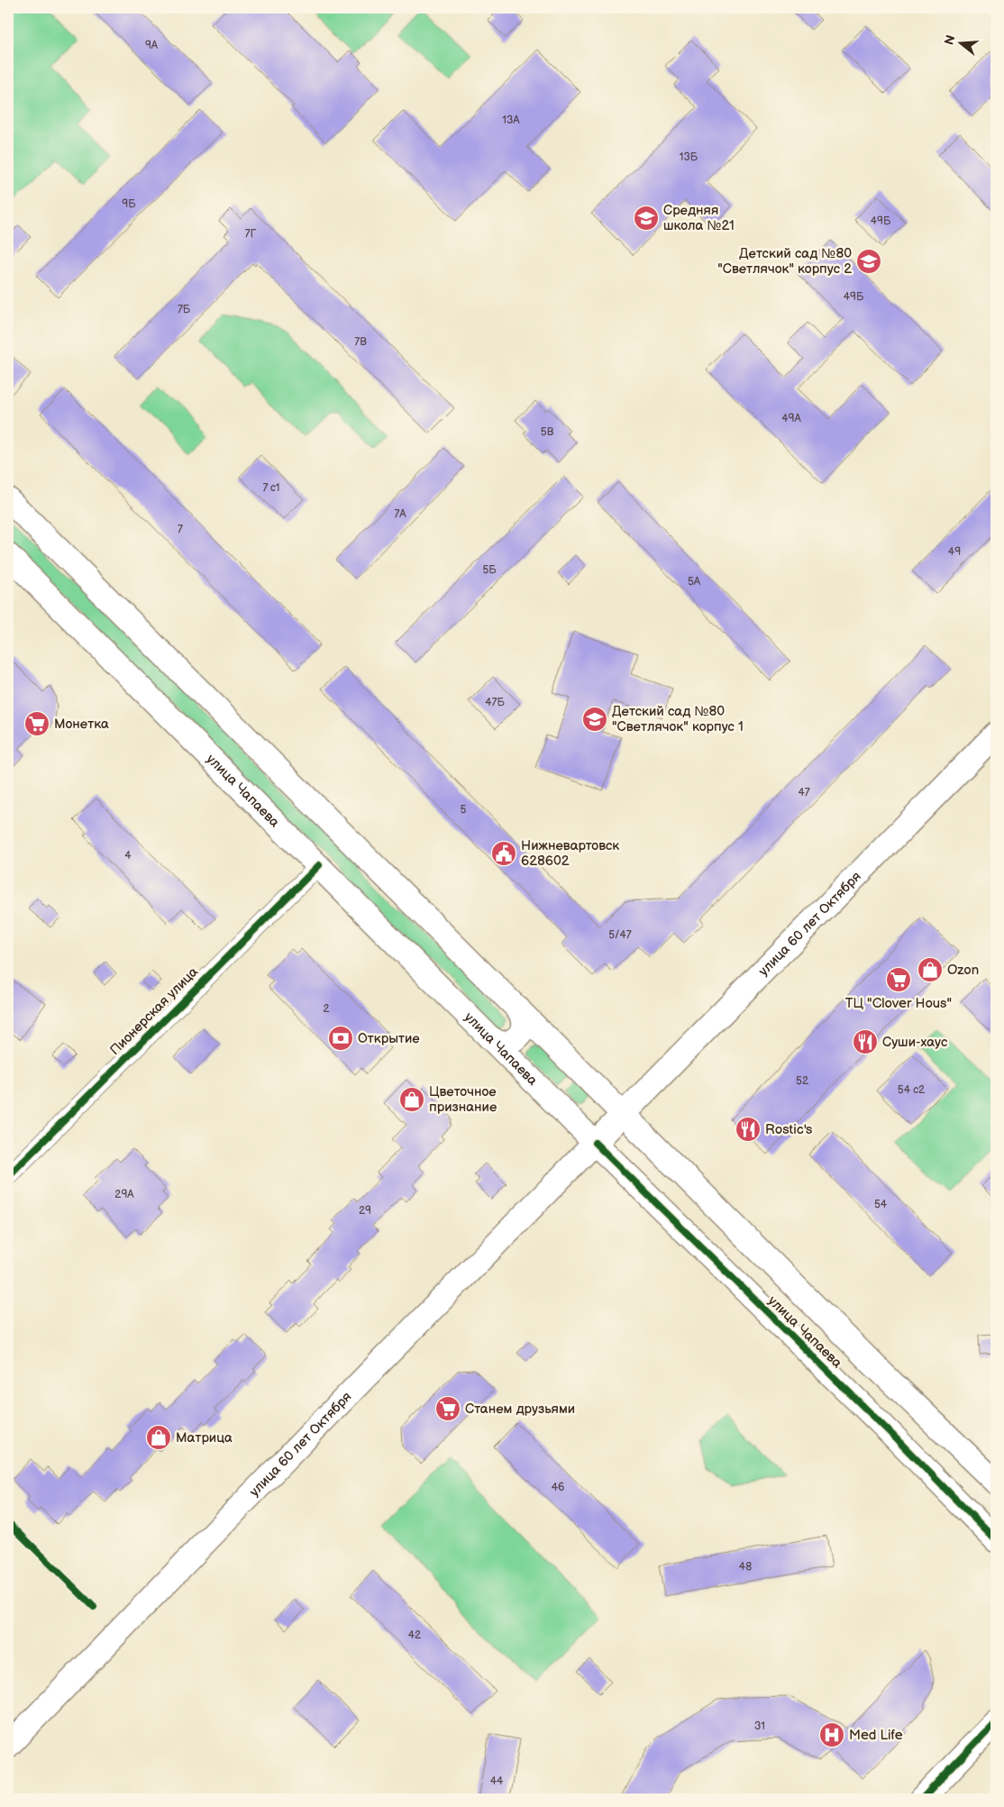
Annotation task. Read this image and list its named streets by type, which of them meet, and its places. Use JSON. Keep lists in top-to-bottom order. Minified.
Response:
{"streets":{"main road":["улица Чапаева","улица 60 лет Октября"],"street":["Пионерская улица"]},"crossings":[["улица Чапаева","улица 60 лет Октября"],["улица Чапаева","Пионерская улица"]],"places":{"school or university":["Средняя школа №21","Детский сад №80 \"Светлячок\" корпус 2","Детский сад №80 \"Светлячок\" корпус 1"],"supermarket":["Монетка","ТЦ \"Clover Hous\"","Станем друзьями"],"public building":["Нижневартовск 628602"],"shop":["Ozon","Цветочное признание","Матрица"],"bank":["Открытие"],"restaurant":["Суши-хаус","Rostic's"],"hospital":["Med Life"]},"house_numbers":["9А","13А","13Б","9Б","49Б","7Г","49Б","7Б","7В","49А","5В","7 с1","7А","7","49","5Б","5А","47Б","47","5","4","5/47","2","52","54 с2","29А","54","29","46","48","42","31","44"],"north":"left"}
